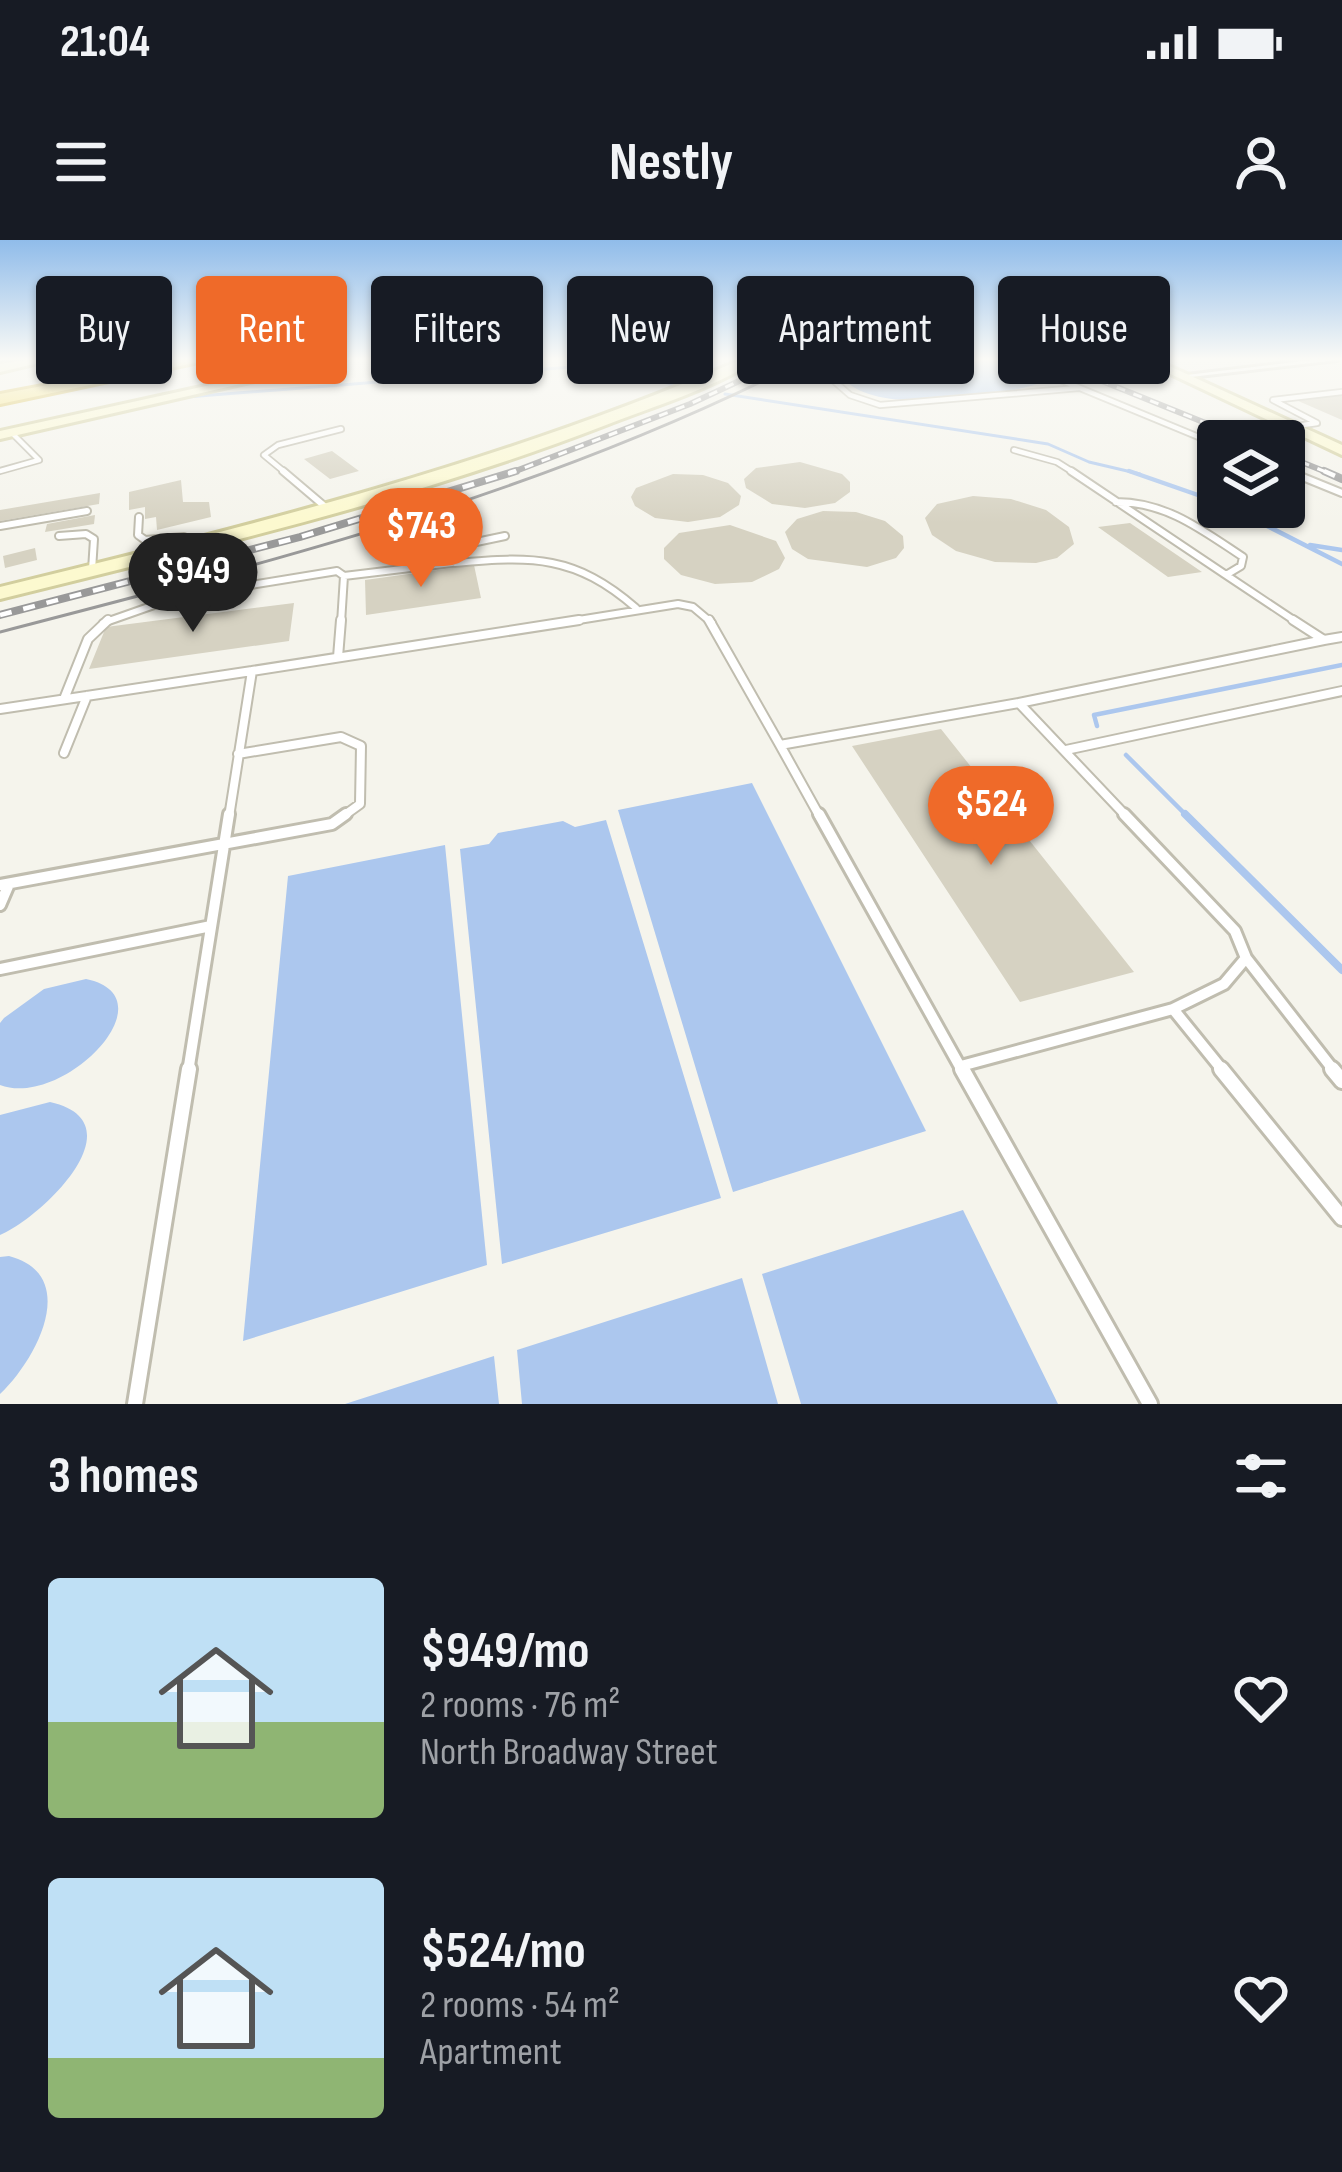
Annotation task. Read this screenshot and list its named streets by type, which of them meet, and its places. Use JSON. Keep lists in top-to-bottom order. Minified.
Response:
{"page":{"status":"21:04","header":"Nestly","chip":["Buy","Rent","Filters","New","Apartment","House"],"price":["$743","$949","$524"],"heading":"3 homes","list":[{"name":"$949/mo","note":"2 rooms · 76 m² · North Broadway Street"},{"name":"$524/mo","note":"2 rooms · 54 m² · Apartment"}]}}
